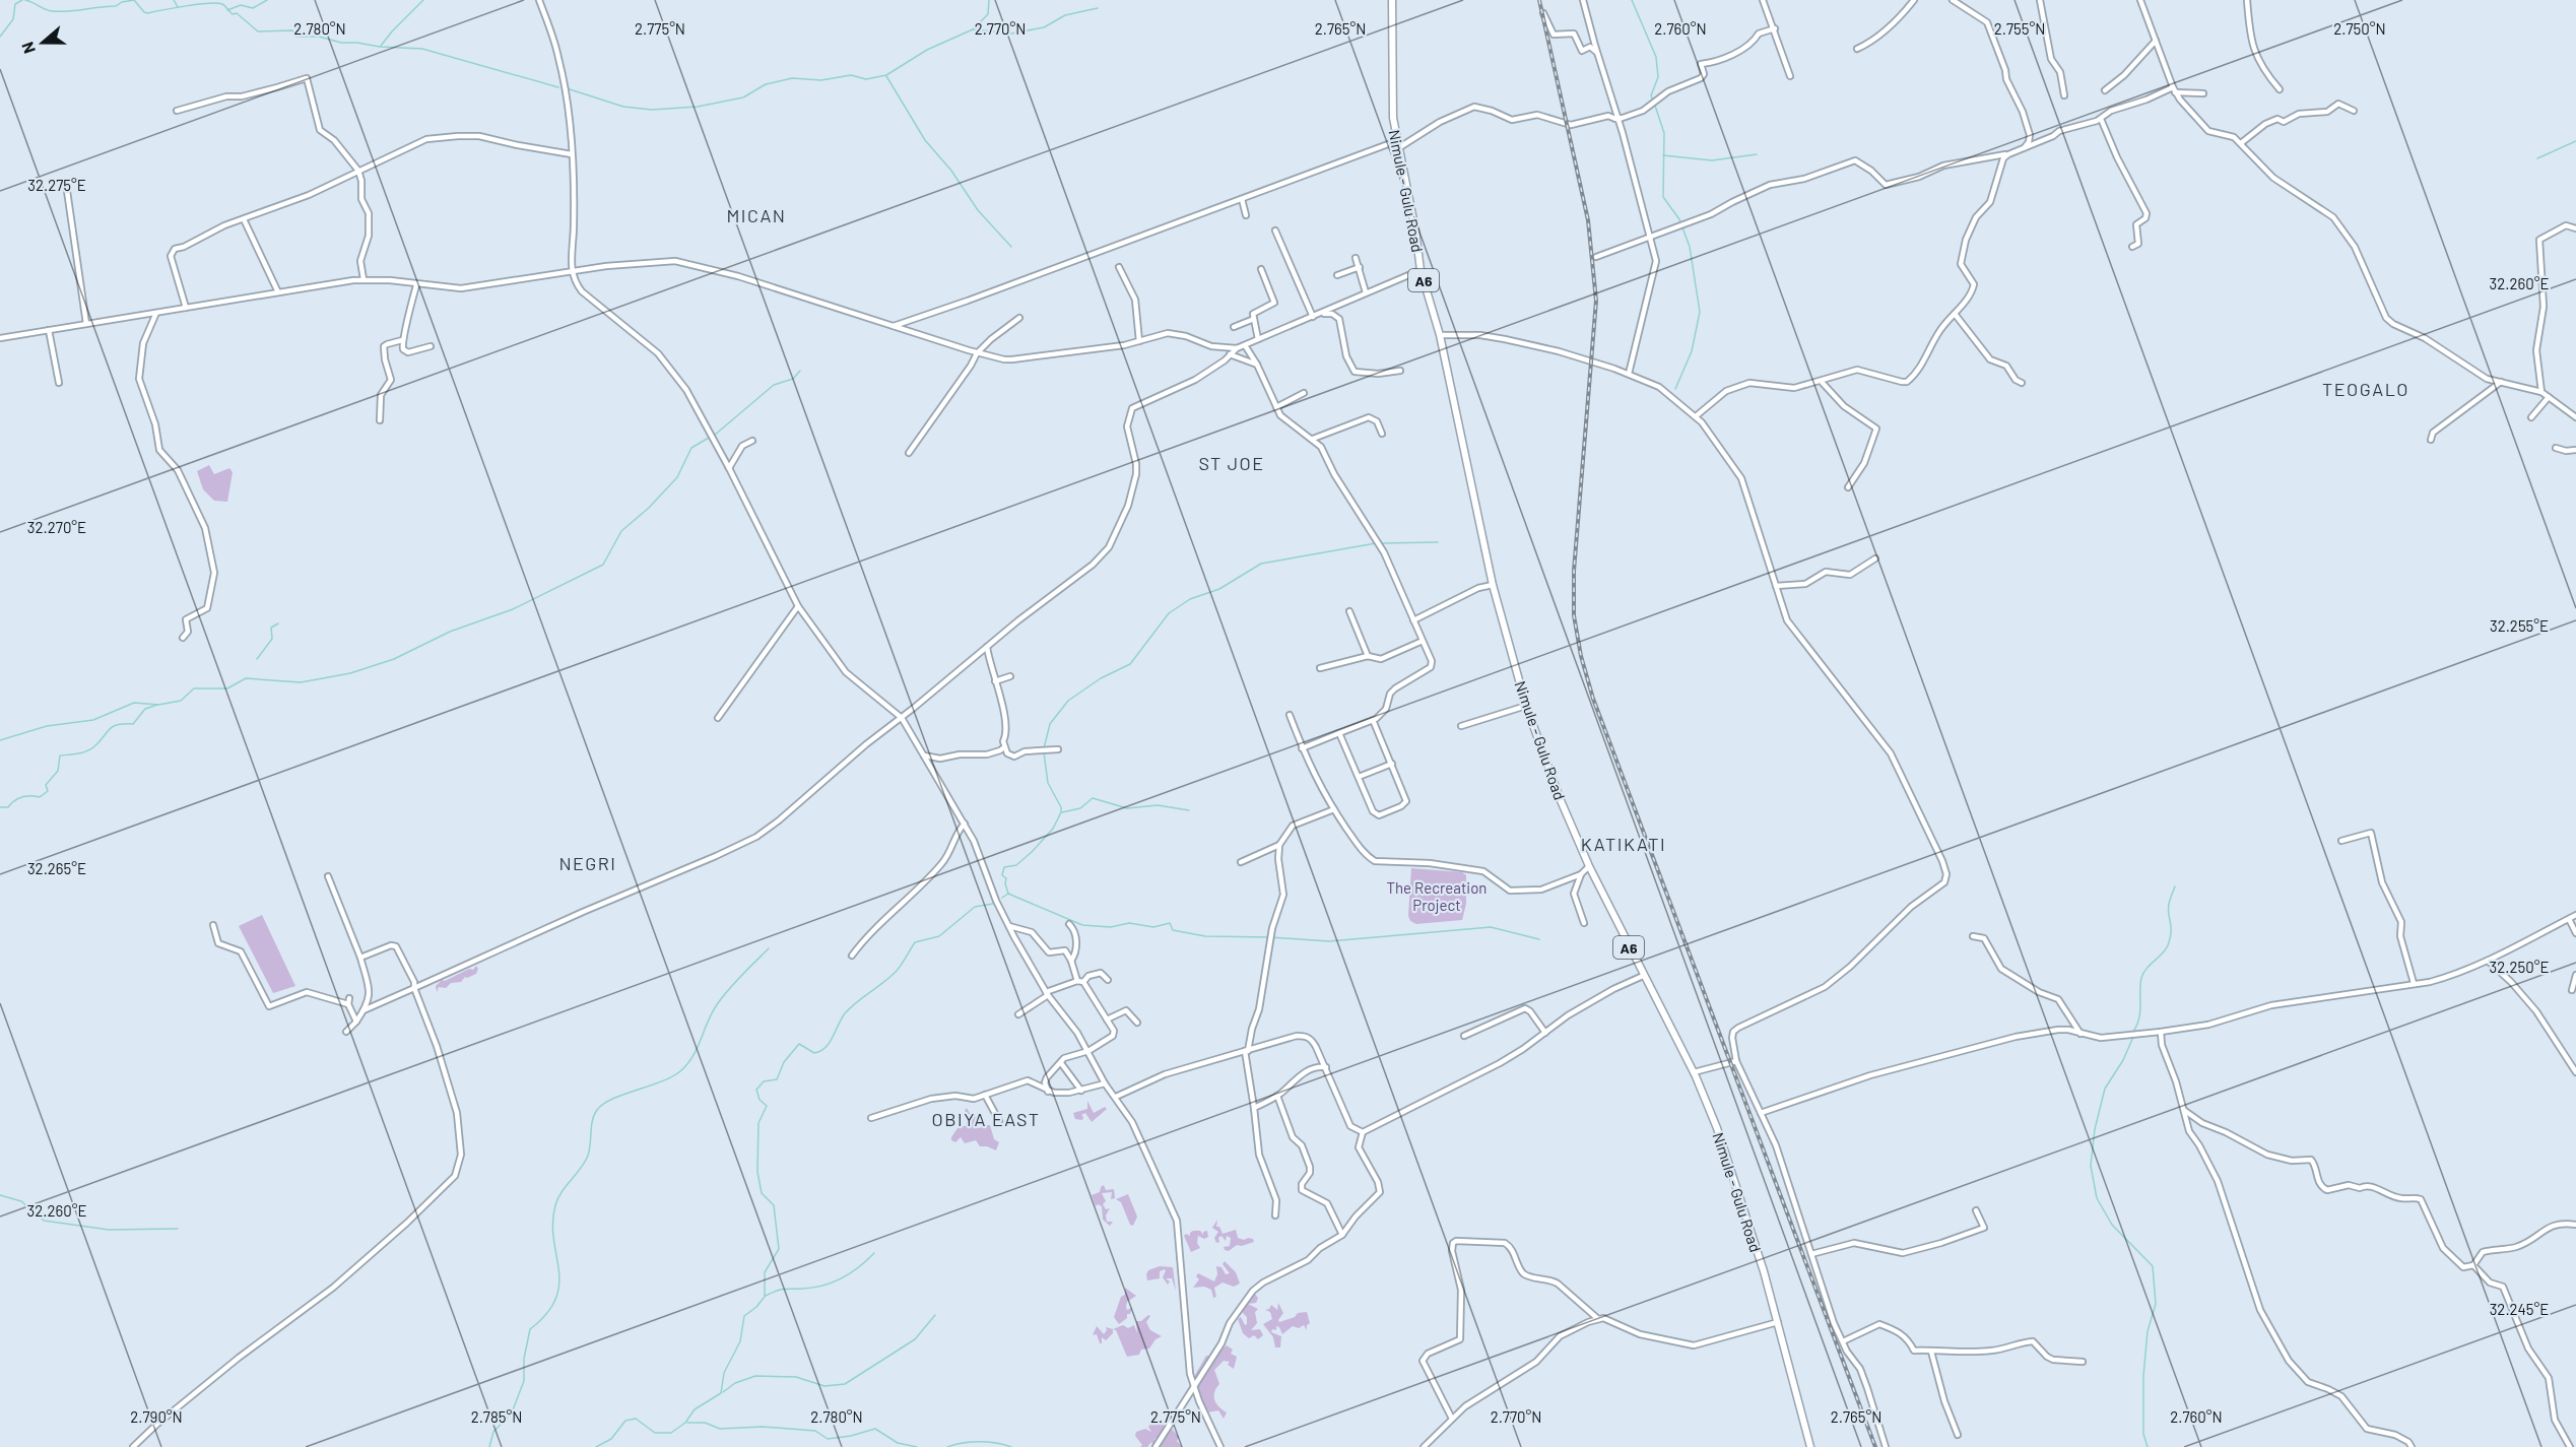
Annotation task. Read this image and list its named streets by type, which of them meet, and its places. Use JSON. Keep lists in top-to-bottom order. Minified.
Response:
{"streets":{"main road":["Nimule - Gulu Road","A6"]},"districts":["MICAN","TEOGALO","ST JOE","KATIKATI","NEGRI","OBIYA EAST"],"parks":["The Recreation Project"],"north":"left","coordinates":["2.780°N","2.775°N","2.770°N","2.765°N","2.760°N","2.755°N","2.750°N","32.275°E","32.260°E","32.270°E","32.255°E","32.265°E","32.250°E","32.245°E","2.790°N","2.785°N"]}
